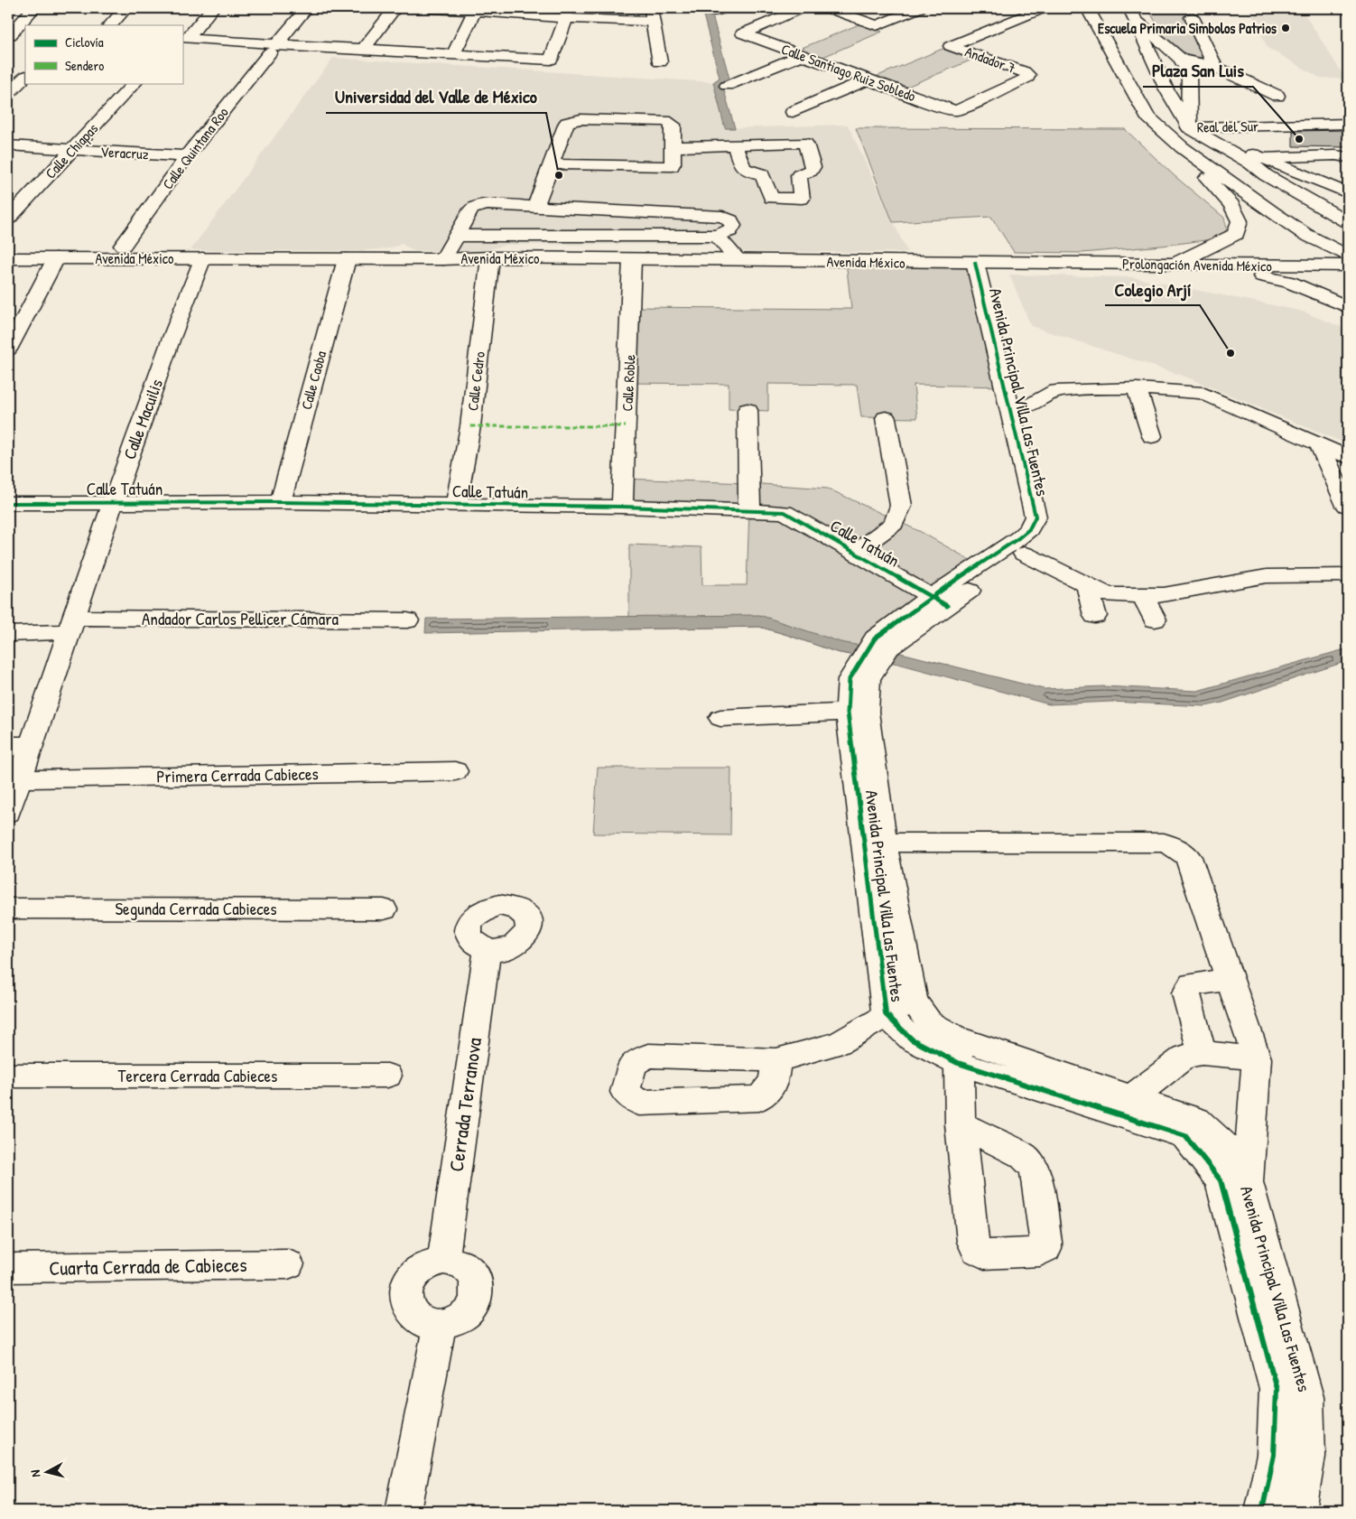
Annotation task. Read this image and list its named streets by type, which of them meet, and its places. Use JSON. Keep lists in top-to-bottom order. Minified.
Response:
{"streets":{"street":["Andador 7","Calle Santiago Ruiz Sobledo","Real del Sur","Calle Quintana Roo","Calle Chiapas","Veracruz","Avenida México","Prolongación Avenida México","Calle Caoba","Calle Cedro","Calle Roble","Avenida Principal Villa Las Fuentes","Calle Macuilis","Calle Tatuán","Andador Carlos Pellicer Cámara","Primera Cerrada Cabieces","Segunda Cerrada Cabieces","Tercera Cerrada Cabieces","Cerrada Terranova","Cuarta Cerrada de Cabieces"]},"crossings":[["Andador 7","Calle Santiago Ruiz Sobledo"],["Calle Quintana Roo","Veracruz"],["Calle Chiapas","Veracruz"],["Avenida México","Prolongación Avenida México"],["Avenida México","Calle Caoba"],["Avenida México","Calle Cedro"],["Avenida México","Calle Roble"],["Avenida México","Avenida Principal Villa Las Fuentes"],["Avenida México","Calle Macuilis"],["Prolongación Avenida México","Avenida Principal Villa Las Fuentes"],["Calle Caoba","Calle Tatuán"],["Calle Cedro","Calle Tatuán"],["Calle Roble","Calle Tatuán"],["Avenida Principal Villa Las Fuentes","Calle Tatuán"],["Calle Macuilis","Calle Tatuán"],["Calle Macuilis","Andador Carlos Pellicer Cámara"],["Calle Macuilis","Primera Cerrada Cabieces"]],"places":["Escuela Primaria Simbolos Patrios","Plaza San Luis","Universidad del Valle de México","Colegio Arjí"],"legend":["Ciclovía","Sendero"],"north":"left"}
